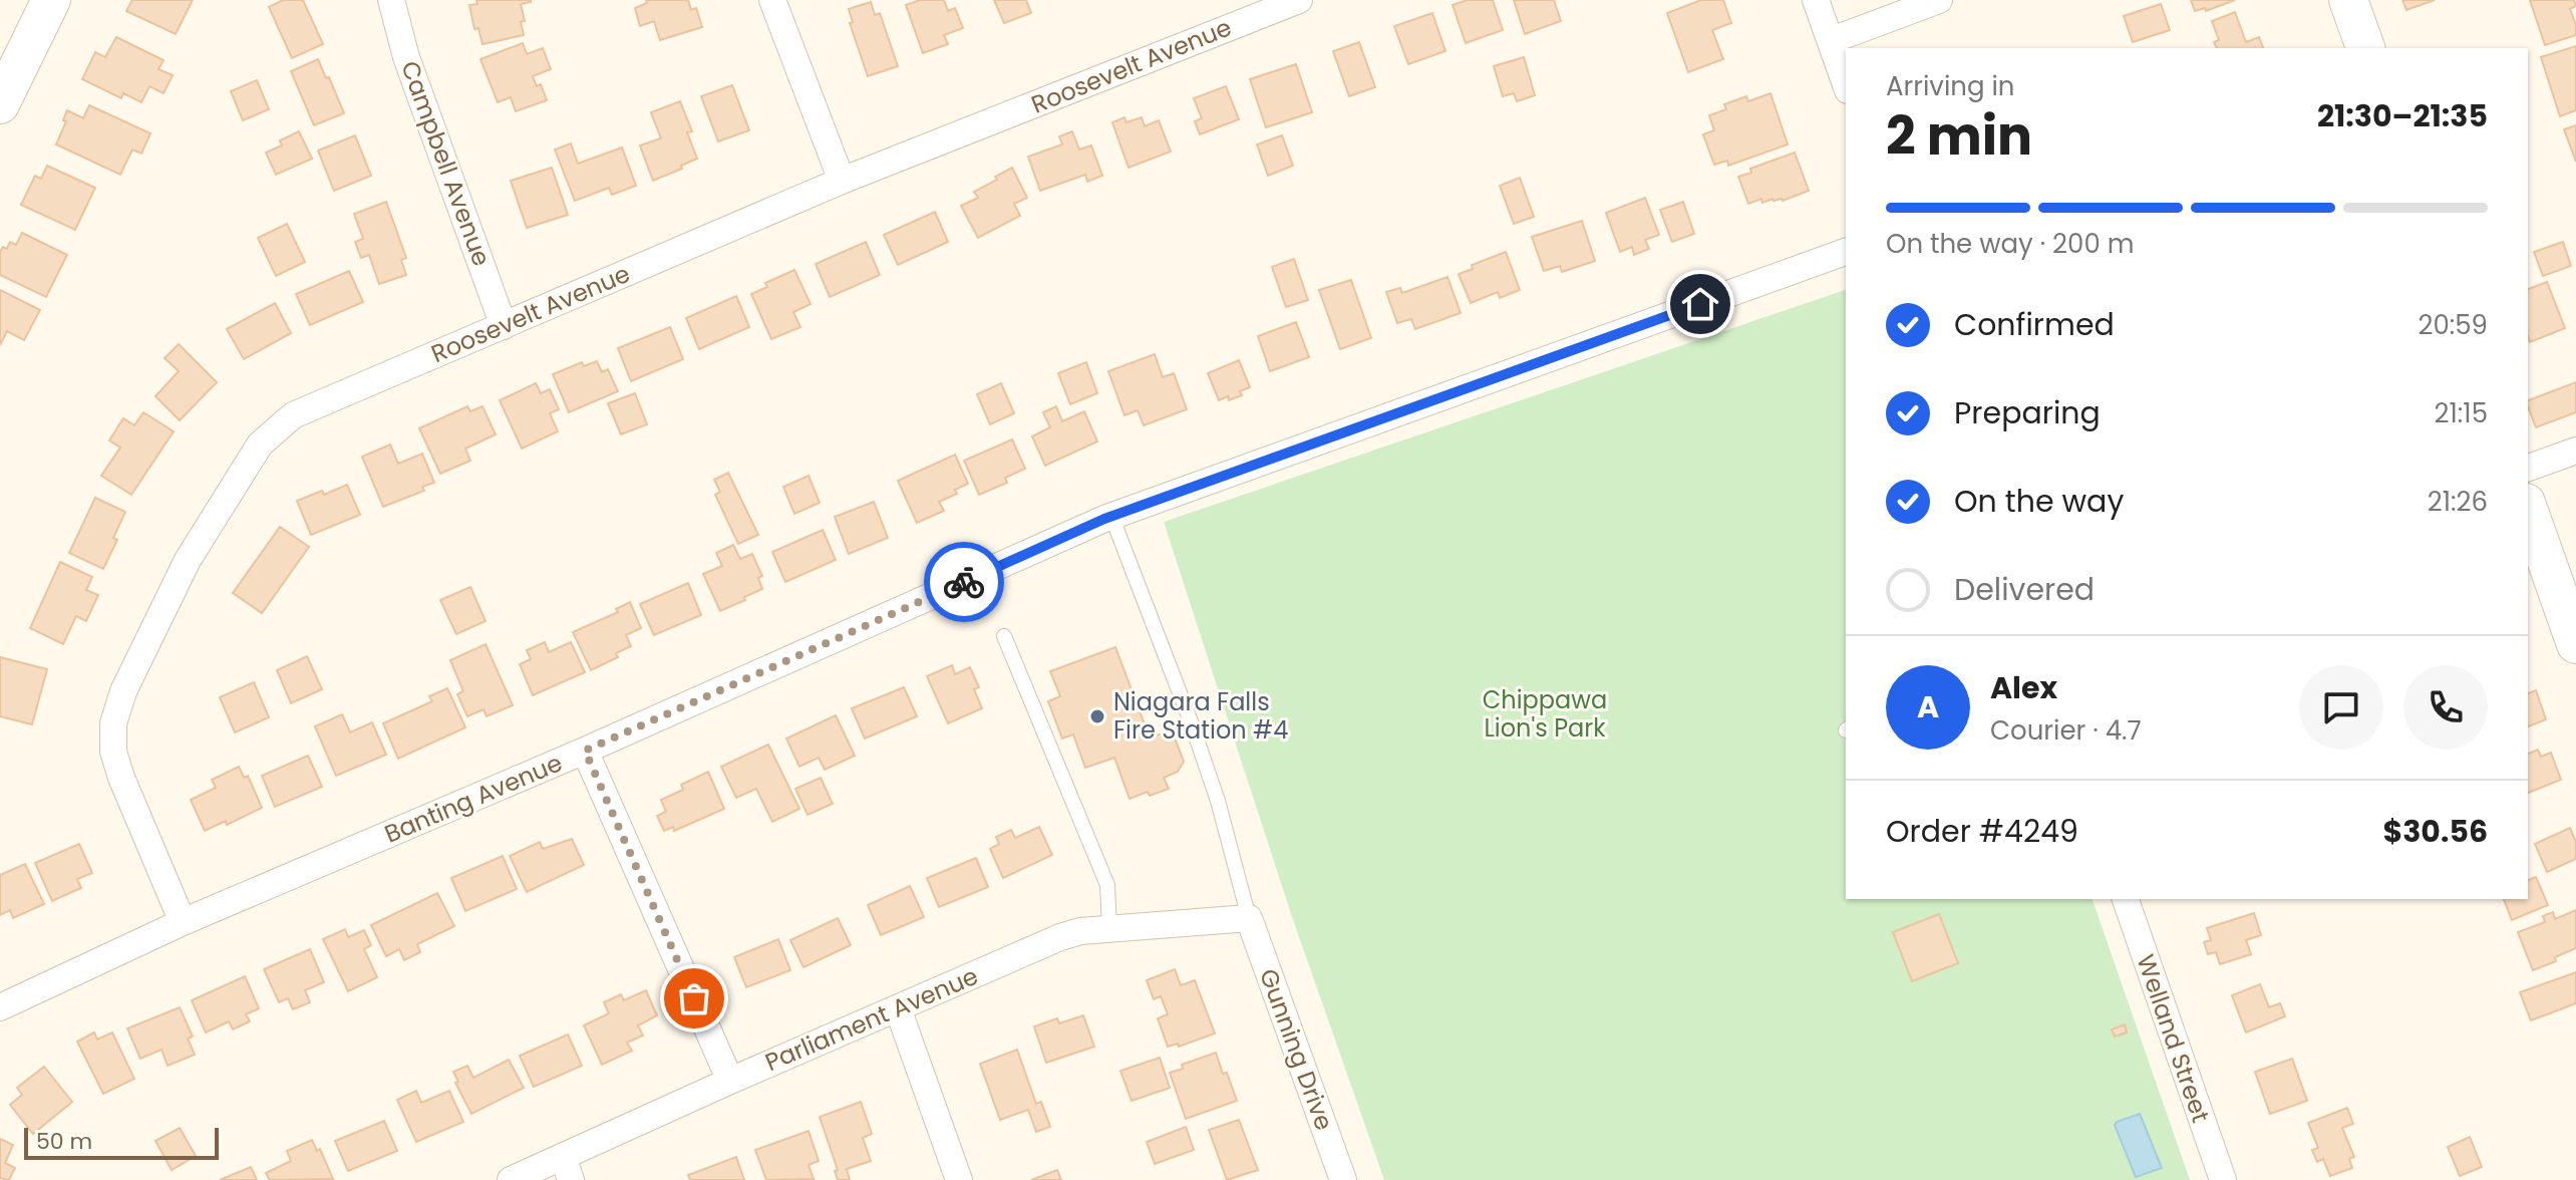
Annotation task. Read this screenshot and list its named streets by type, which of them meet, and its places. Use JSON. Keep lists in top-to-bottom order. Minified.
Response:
{"streets":{"street":["Roosevelt Avenue","Campbell Avenue","Banting Avenue","Parliament Avenue","Welland Street","Gunning Drive"]},"crossings":[["Roosevelt Avenue","Campbell Avenue"],["Roosevelt Avenue","Banting Avenue"],["Parliament Avenue","Gunning Drive"]],"parks":["Chippawa Lion's Park"],"places":["Niagara Falls Fire Station #4"],"scale_bar":"50 m","page":{"heading":["2 min","Arriving in","21:30–21:35"],"panel":["Alex","Courier · 4.7","Order #4249","$30.56"],"bar":"On the way · 200 m","list":[["Confirmed","20:59"],["Preparing","21:15"],["On the way","21:26"],"Delivered"],"round":"A","scale":"50 m"}}
